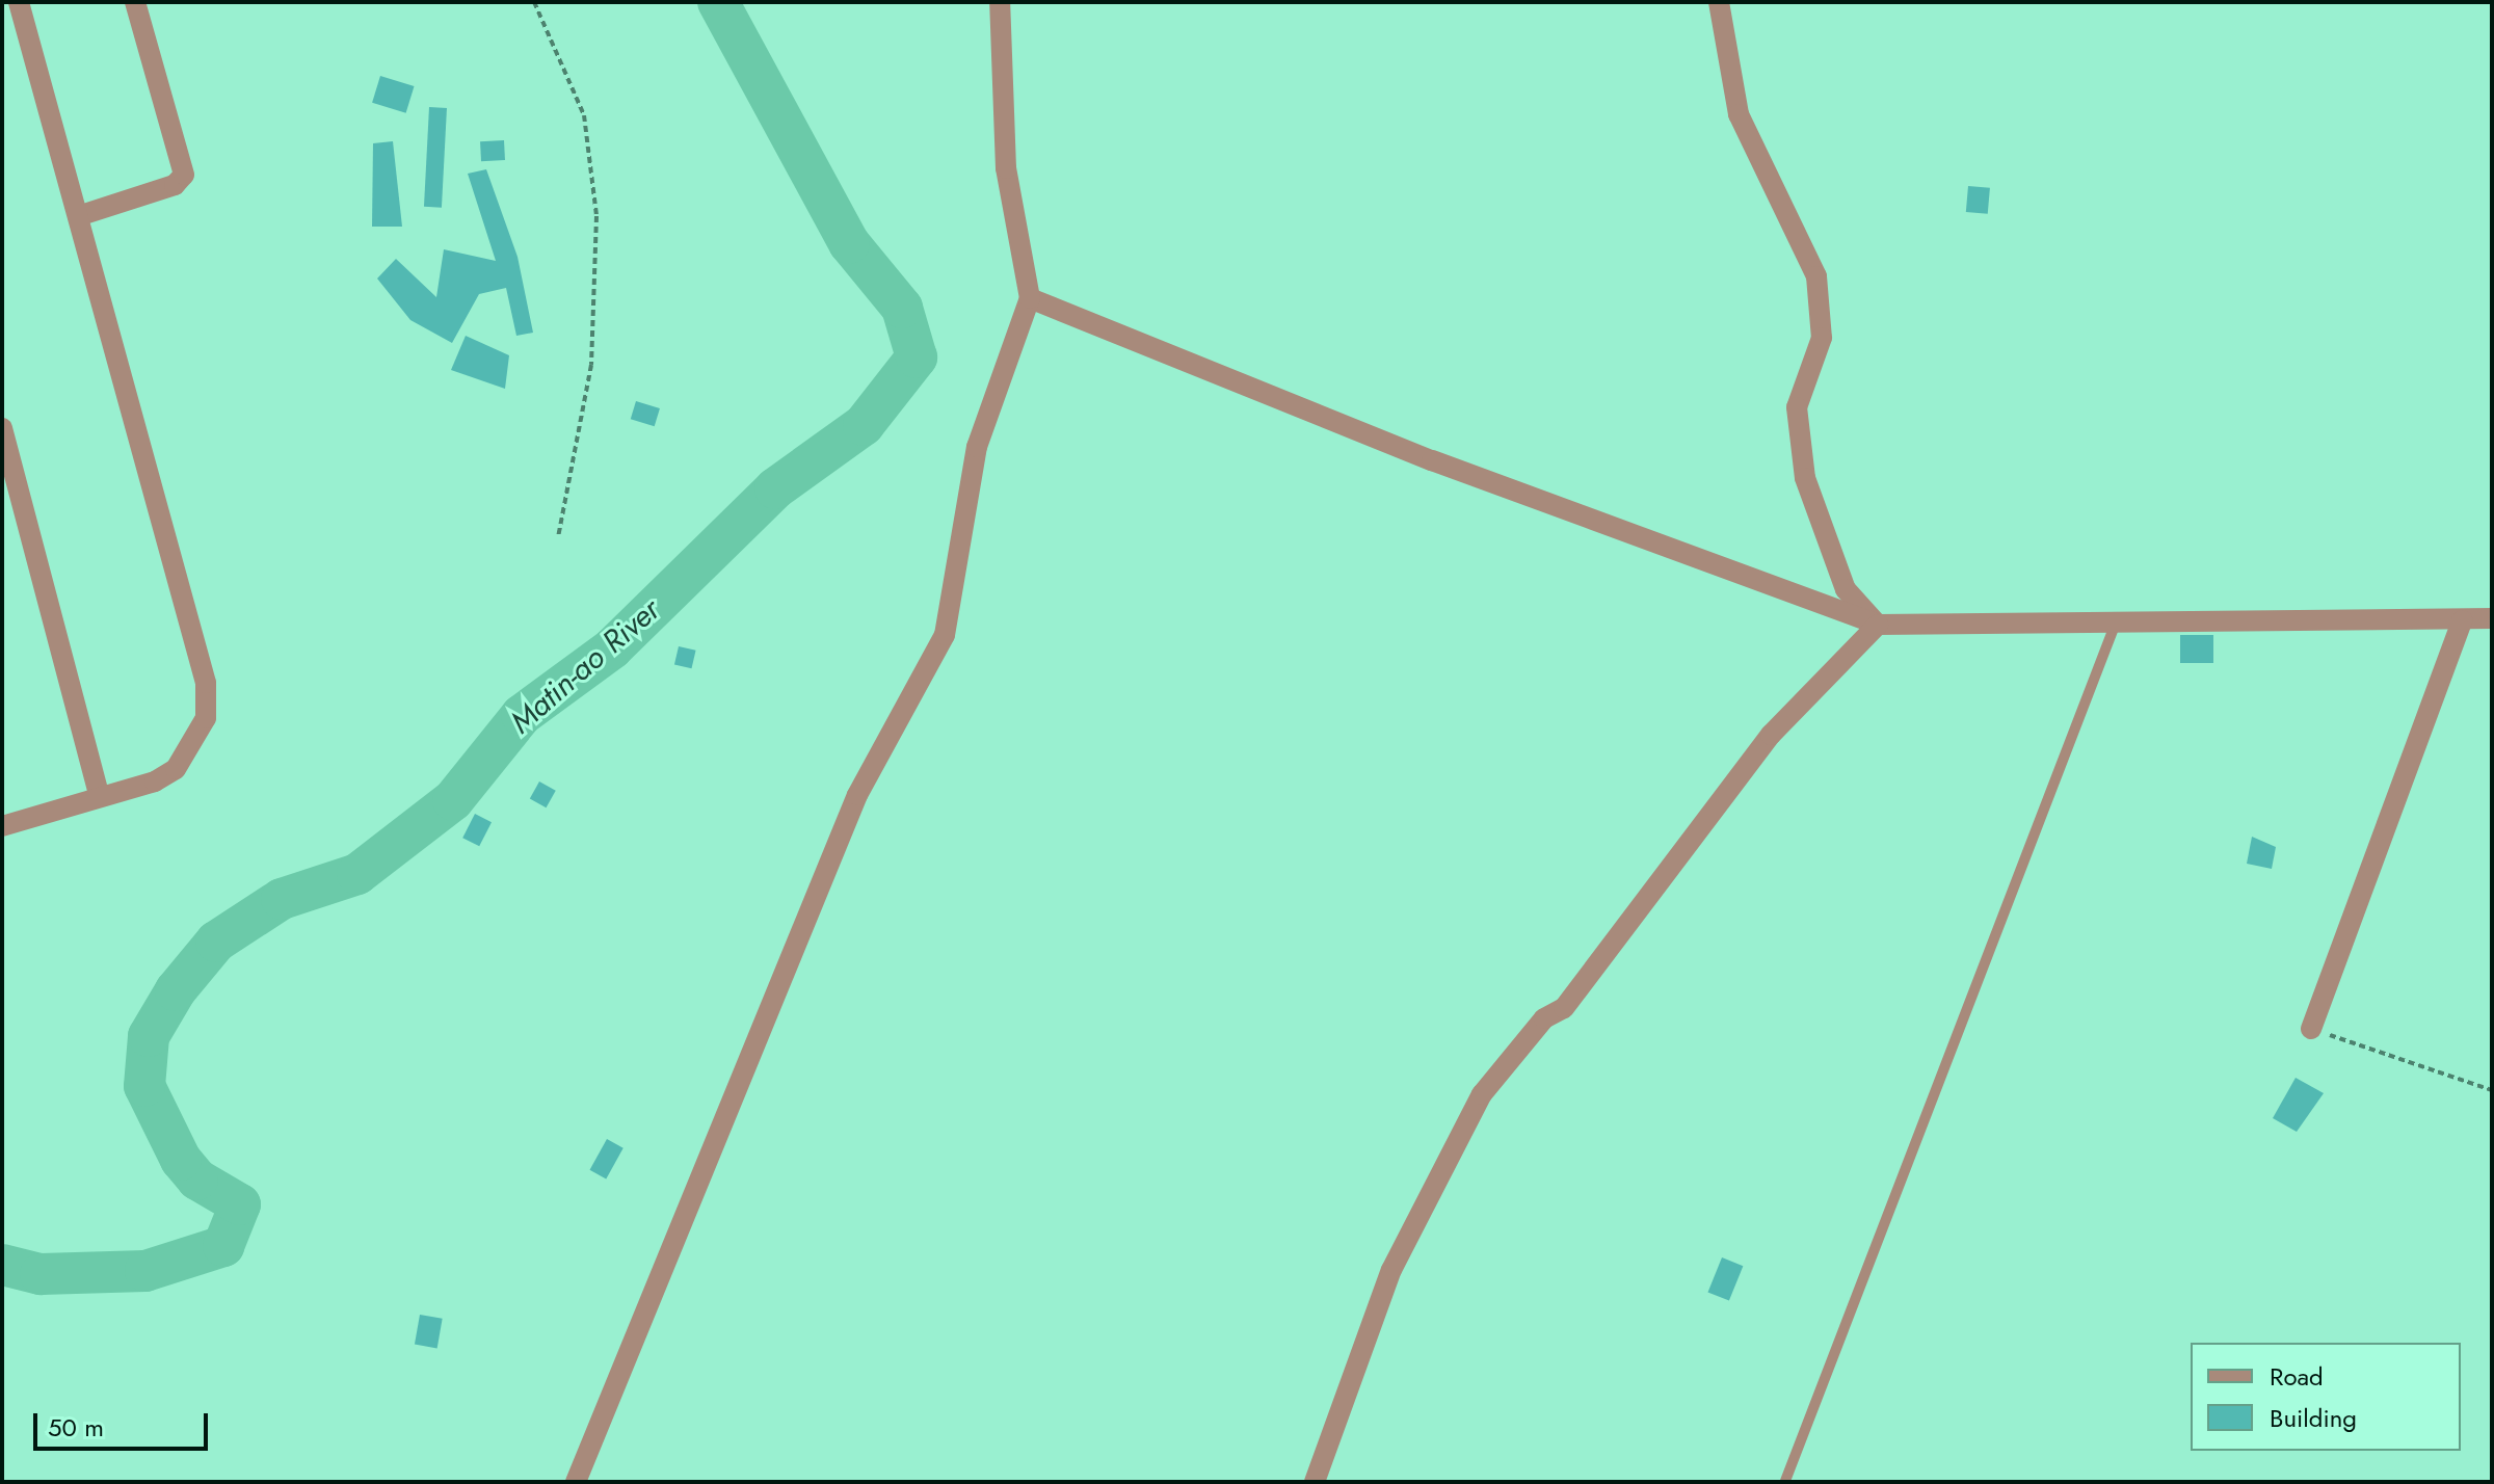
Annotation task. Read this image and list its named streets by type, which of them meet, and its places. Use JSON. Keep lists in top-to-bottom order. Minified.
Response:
{"water":["Matin-ao River"],"legend":["Road","Building"],"scale_bar":"50 m"}
